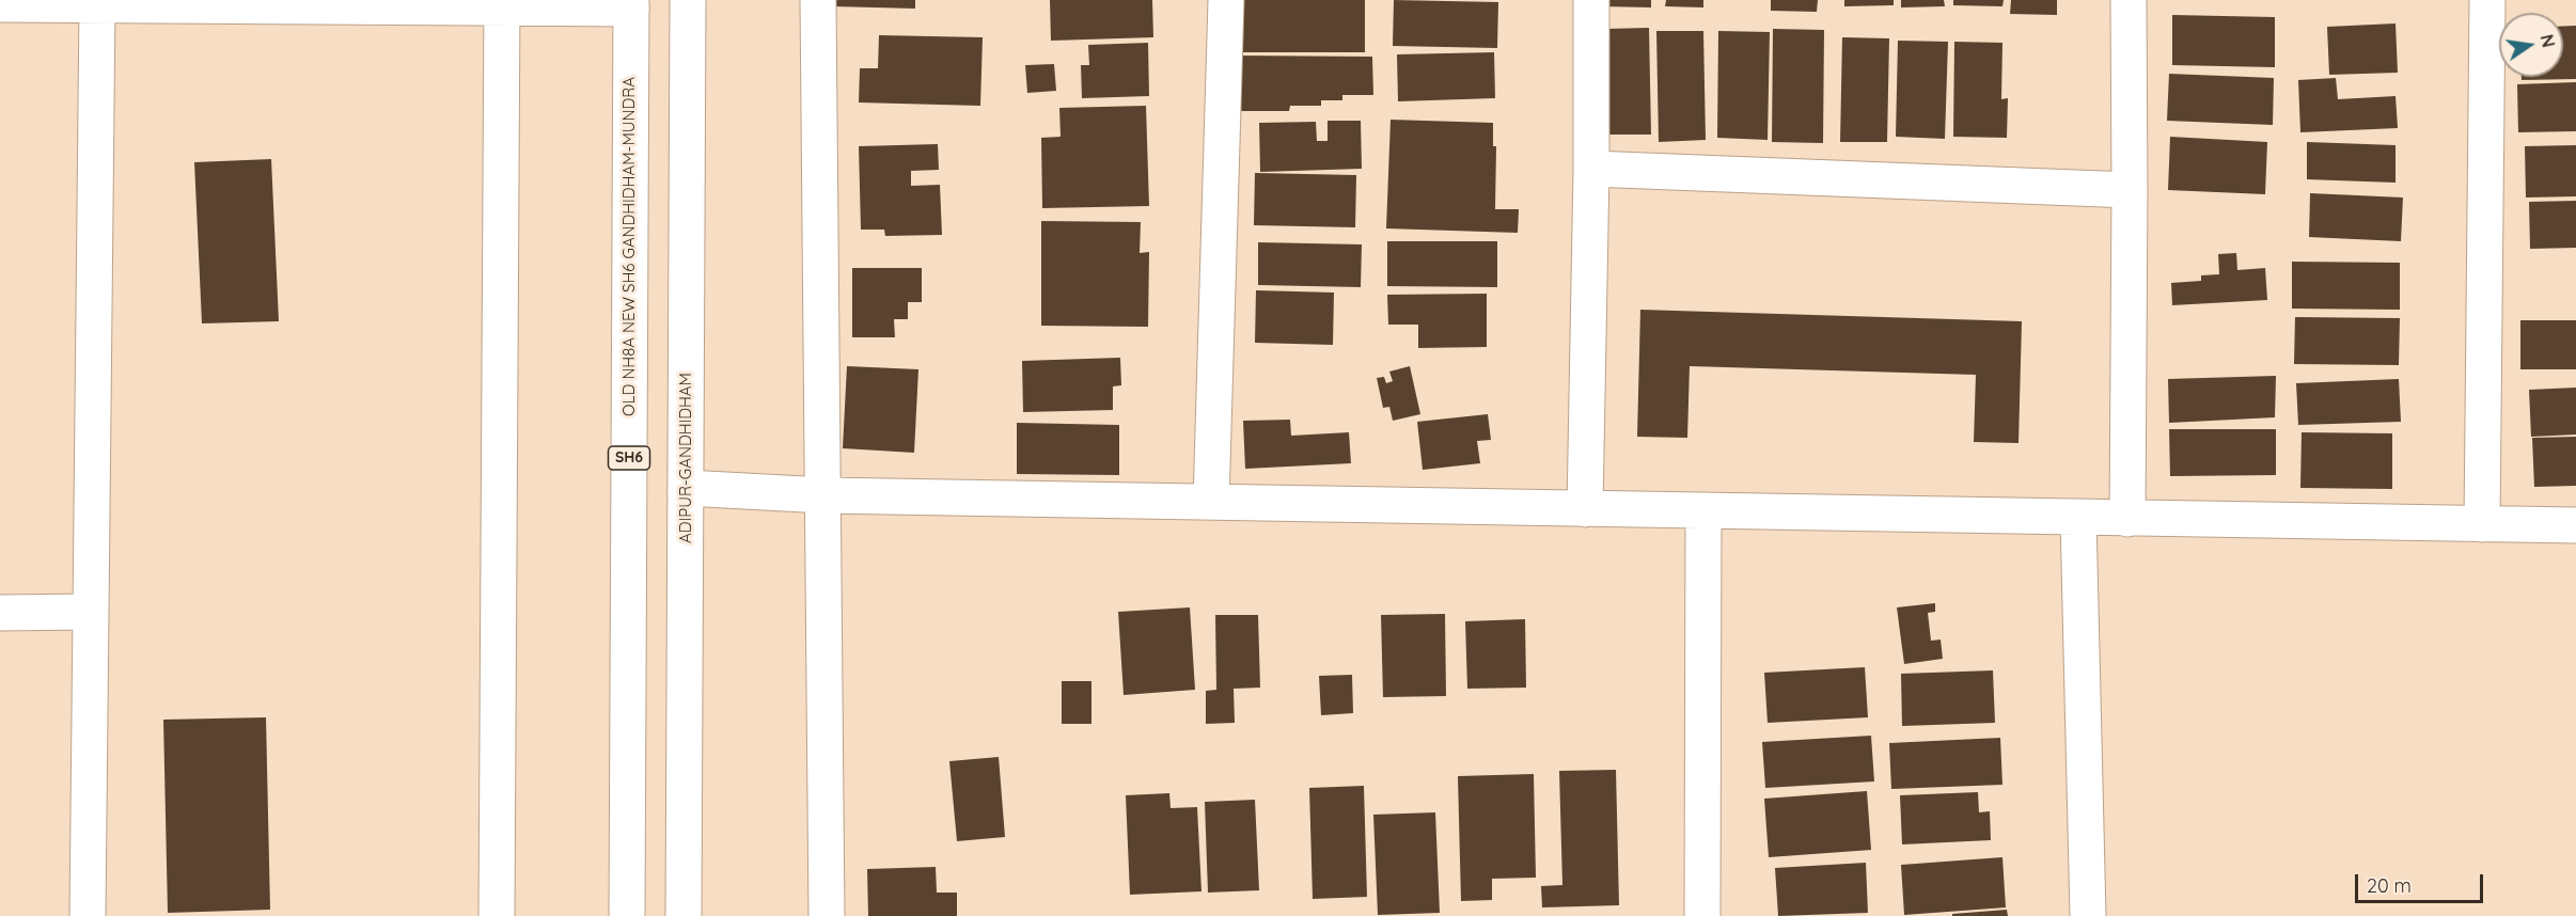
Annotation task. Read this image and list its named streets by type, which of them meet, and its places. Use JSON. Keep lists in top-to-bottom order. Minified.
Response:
{"streets":{"street":["OLD NH8A NEW SH6 GANDHIDHAM-MUNDRA","SH6","ADIPUR-GANDHIDHAM"]},"scale_bar":"20 m","north":"right"}
